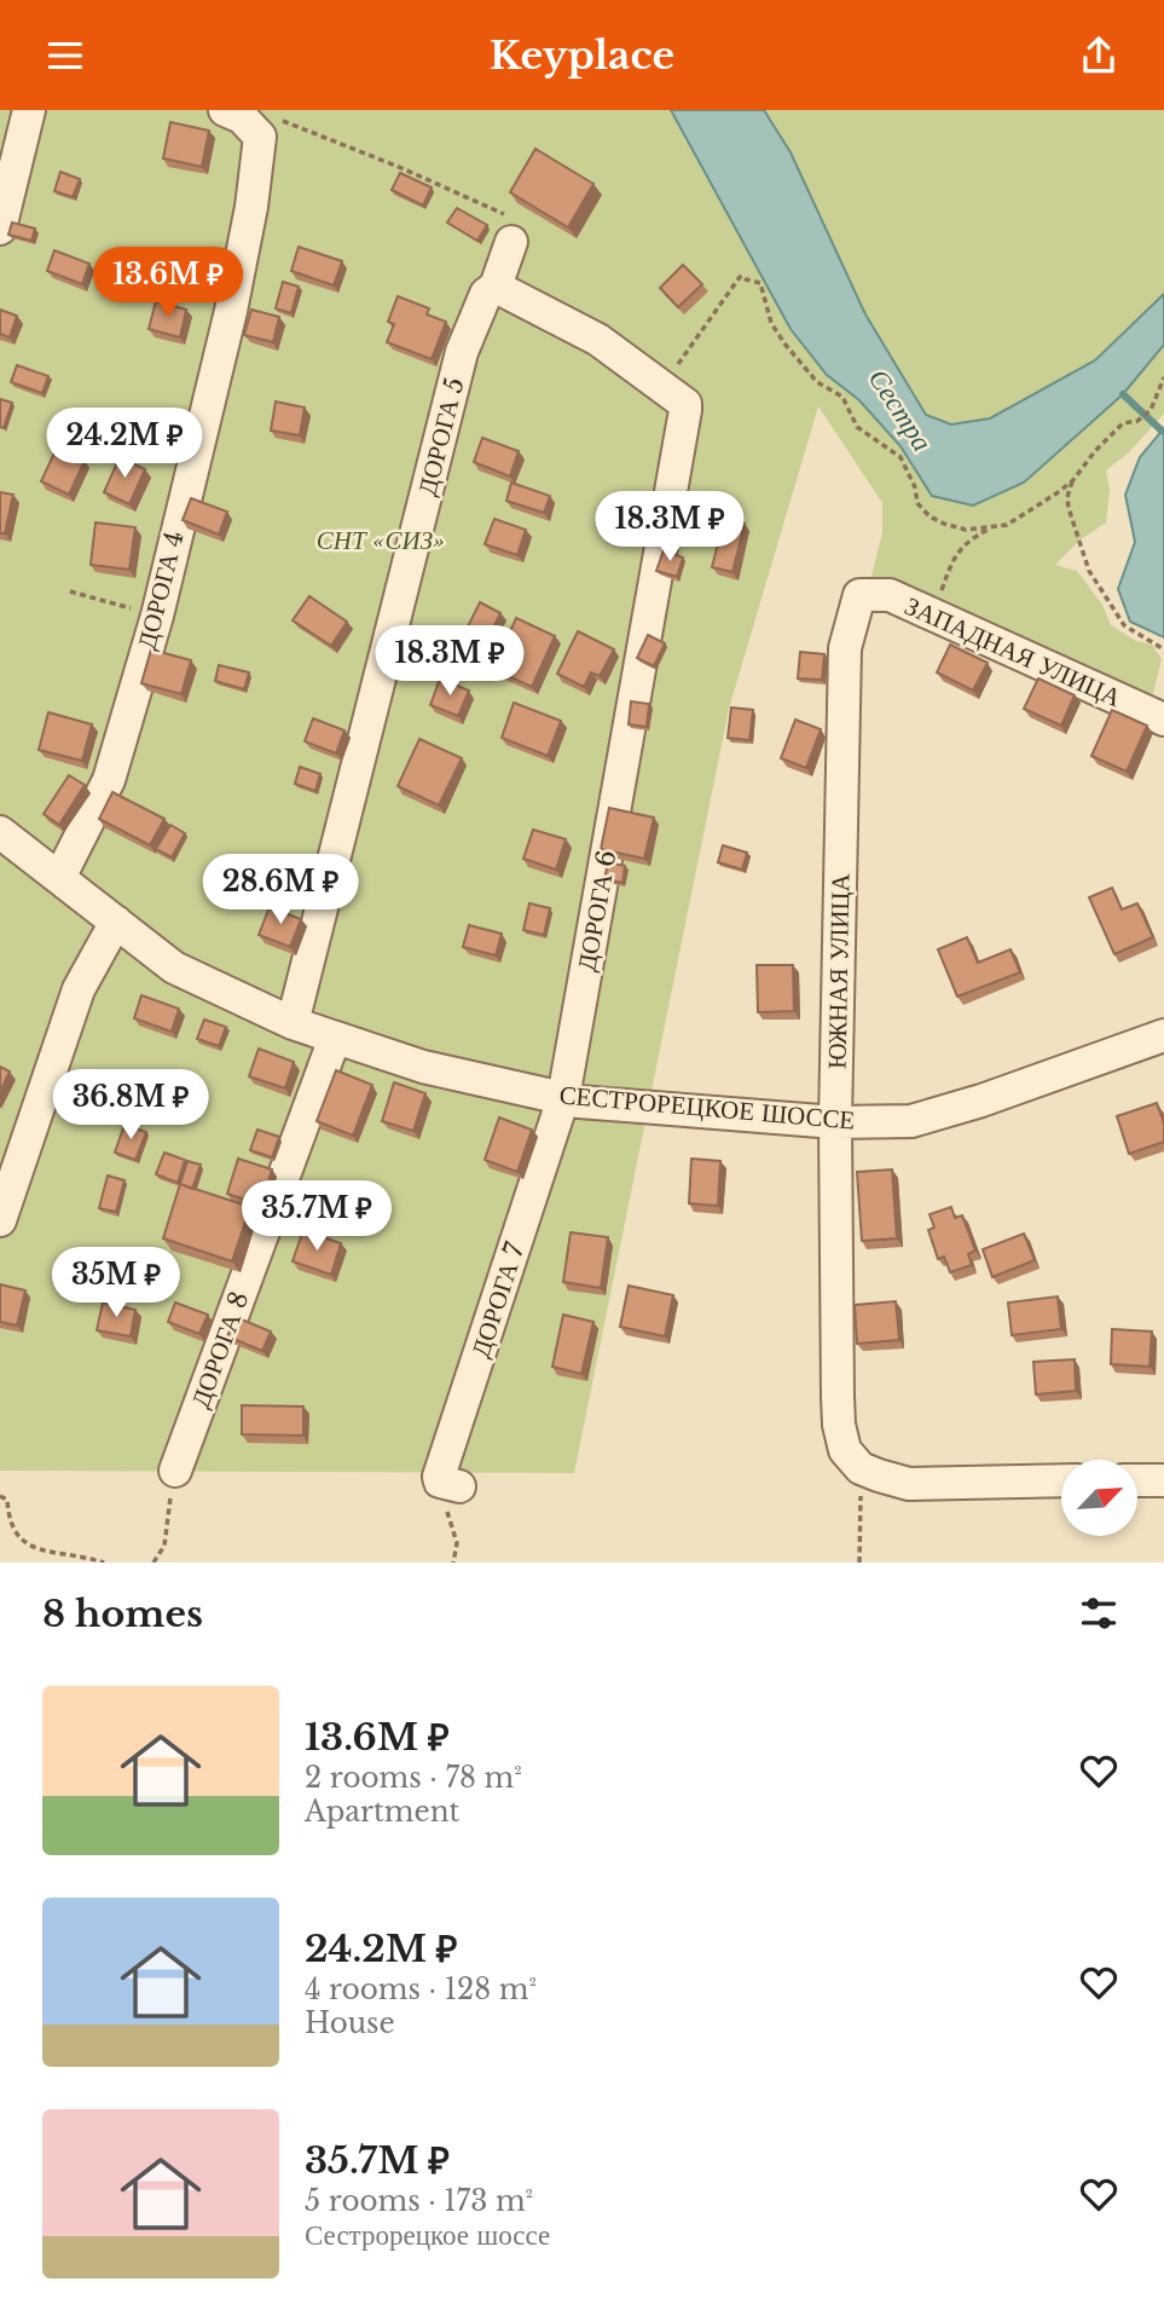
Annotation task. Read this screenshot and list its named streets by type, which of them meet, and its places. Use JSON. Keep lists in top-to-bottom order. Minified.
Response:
{"streets":{"street":["ДОРОГА 5","ДОРОГА 4","ЗАПАДНАЯ УЛИЦА","ДОРОГА 6","ЮЖНАЯ УЛИЦА","СЕСТРОРЕЦКОЕ ШОССЕ","ДОРОГА 7","ДОРОГА 8"]},"crossings":[["ДОРОГА 5","ДОРОГА 6"],["ДОРОГА 5","СЕСТРОРЕЦКОЕ ШОССЕ"],["ДОРОГА 4","СЕСТРОРЕЦКОЕ ШОССЕ"],["ЗАПАДНАЯ УЛИЦА","ЮЖНАЯ УЛИЦА"],["ДОРОГА 6","СЕСТРОРЕЦКОЕ ШОССЕ"],["ДОРОГА 6","ДОРОГА 7"],["ЮЖНАЯ УЛИЦА","СЕСТРОРЕЦКОЕ ШОССЕ"],["СЕСТРОРЕЦКОЕ ШОССЕ","ДОРОГА 7"],["СЕСТРОРЕЦКОЕ ШОССЕ","ДОРОГА 8"]],"water":["Сестра"],"parks":["СНТ «СИЗ»"],"north":"top right","page":{"header":"Keyplace","price":["13.6M ₽","24.2M ₽","18.3M ₽","18.3M ₽","28.6M ₽","36.8M ₽","35.7M ₽","35M ₽"],"heading":"8 homes","list":[{"name":"13.6M ₽","note":"2 rooms · 78 m² · Apartment"},{"name":"24.2M ₽","note":"4 rooms · 128 m² · House"},{"name":"35.7M ₽","note":"5 rooms · 173 m² · Сестрорецкое шоссе"}]}}
